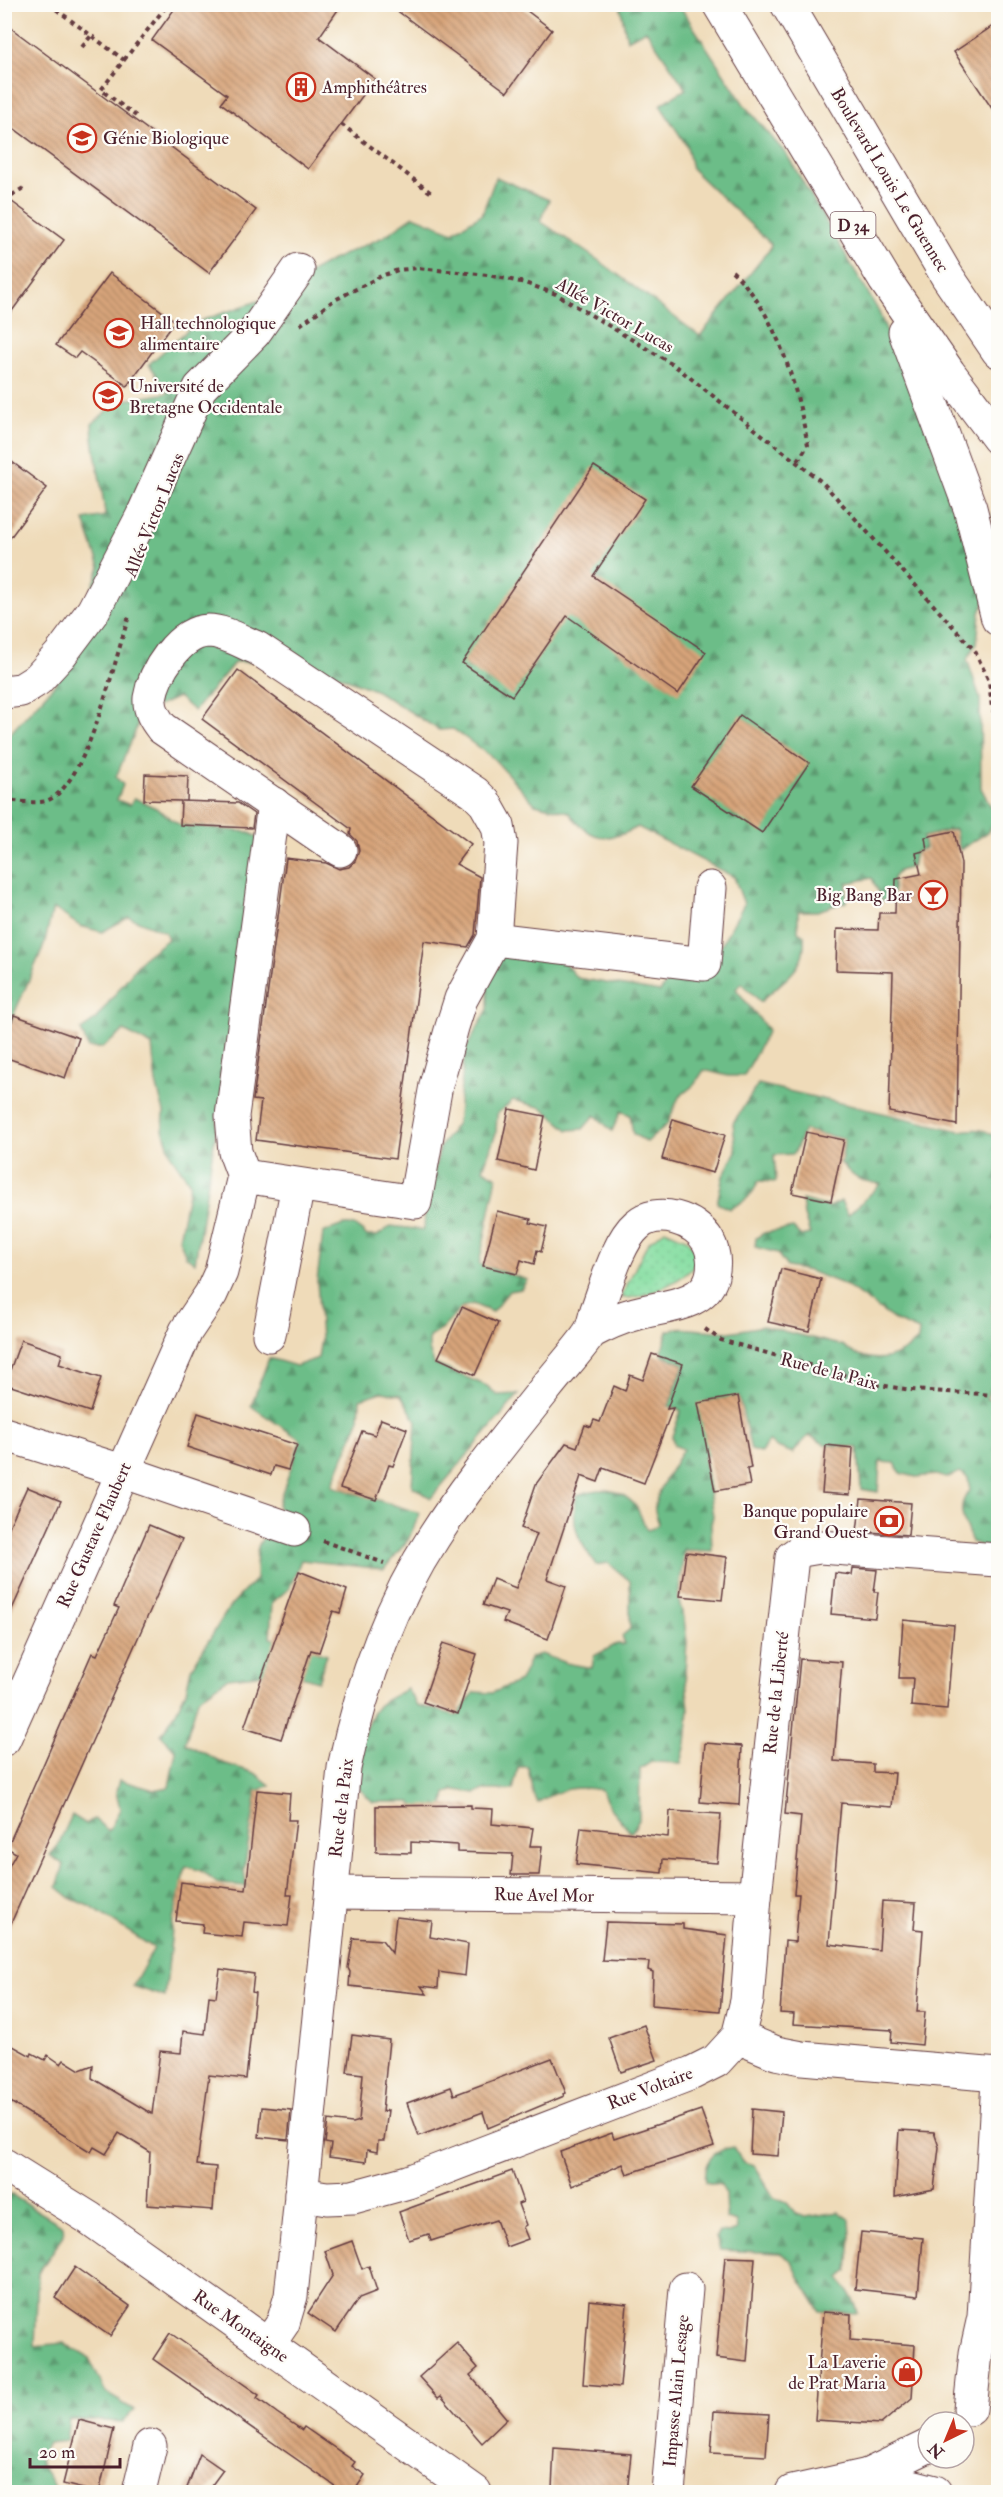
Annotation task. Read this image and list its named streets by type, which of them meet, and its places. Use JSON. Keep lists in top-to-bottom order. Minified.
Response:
{"streets":{"street":["Boulevard Louis Le Guennec","D 34","Rue de la Paix","Rue Gustave Flaubert","Rue de la Liberté","Rue Avel Mor","Rue Voltaire","Rue Montaigne","Impasse Alain Lesage"],"path":["Allée Victor Lucas"]},"crossings":[["Rue de la Paix","Rue Avel Mor"],["Rue de la Paix","Rue Voltaire"],["Rue de la Paix","Rue Montaigne"],["Rue de la Liberté","Rue Avel Mor"],["Rue de la Liberté","Rue Voltaire"]],"places":{"building":["Amphithéâtres"],"school or university":["Génie Biologique","Hall technologique alimentaire","Université de Bretagne Occidentale"],"bar":["Big Bang Bar"],"bank":["Banque populaire Grand Ouest"],"shop":["La Laverie de Prat Maria"]},"scale_bar":"20 m","north":"bottom left"}
